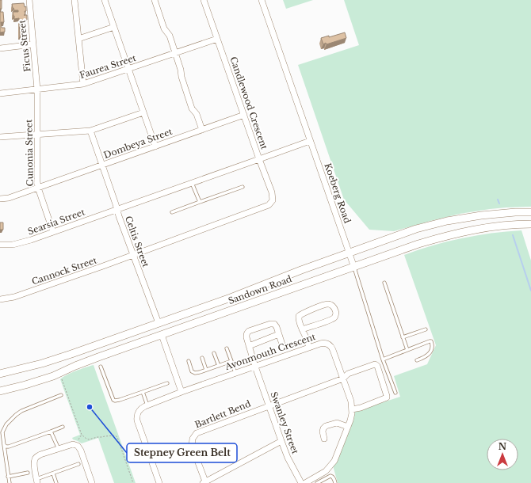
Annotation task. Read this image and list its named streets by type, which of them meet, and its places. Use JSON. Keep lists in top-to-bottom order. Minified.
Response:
{"streets":{"main road":["Sandown Road"],"street":["Ficus Street","Faurea Street","Candlewood Crescent","Dombeya Street","Cunonia Street","Koeberg Road","Searsia Street","Celtis Street","Cannock Street","Avonmouth Crescent","Bartlett Bend","Swanley Street"]},"crossings":[["Ficus Street","Faurea Street"],["Ficus Street","Cunonia Street"],["Faurea Street","Candlewood Crescent"],["Faurea Street","Cunonia Street"],["Candlewood Crescent","Dombeya Street"],["Candlewood Crescent","Searsia Street"],["Candlewood Crescent","Celtis Street"],["Candlewood Crescent","Cannock Street"],["Dombeya Street","Cunonia Street"],["Dombeya Street","Celtis Street"],["Cunonia Street","Searsia Street"],["Koeberg Road","Sandown Road"],["Searsia Street","Celtis Street"],["Celtis Street","Cannock Street"],["Celtis Street","Sandown Road"],["Avonmouth Crescent","Swanley Street"],["Bartlett Bend","Swanley Street"]],"places":["Stepney Green Belt"],"north":"top"}
